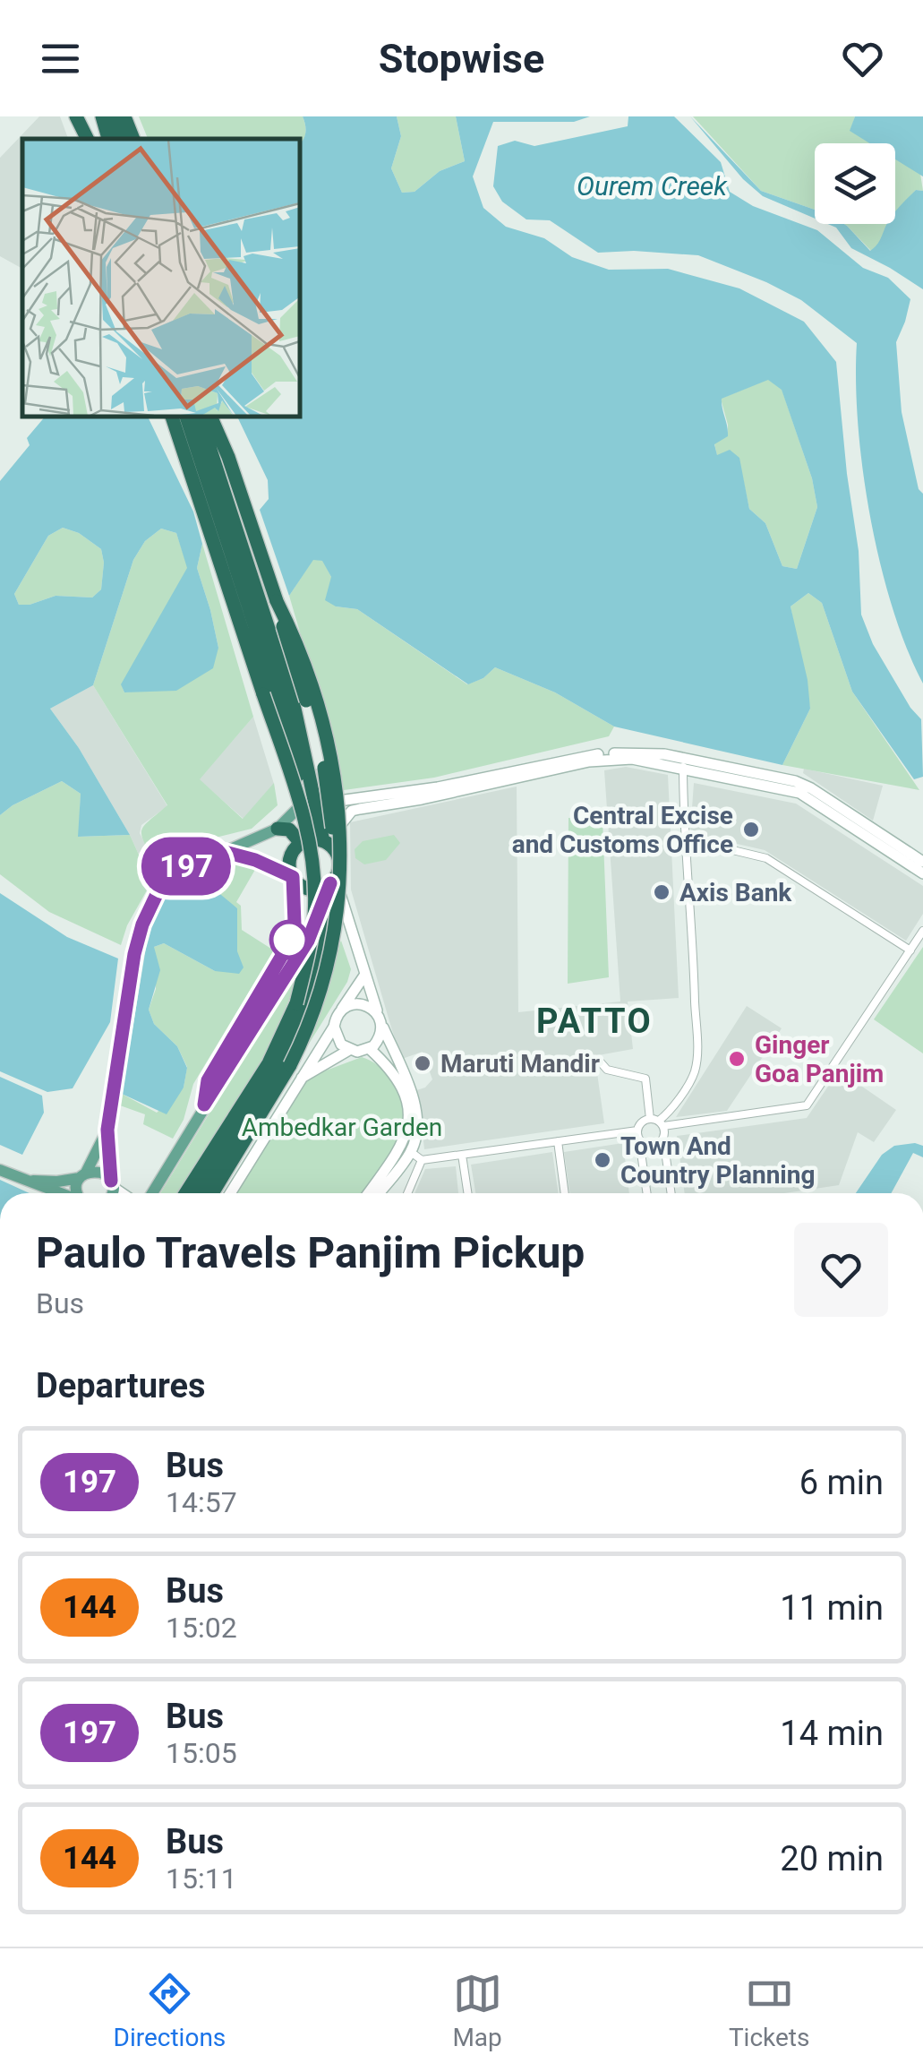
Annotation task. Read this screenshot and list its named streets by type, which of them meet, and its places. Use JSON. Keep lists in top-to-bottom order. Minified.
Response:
{"districts":["PATTO"],"water":["Ourem Creek"],"parks":["Ambedkar Garden"],"places":["Central Excise and Customs Office","Axis Bank","Ginger Goa Panjim","Maruti Mandir","Town And Country Planning"],"lines":["bus line 197"],"page":{"header":"Stopwise","on_map":"197","heading":[["Paulo Travels Panjim Pickup","Bus"],"Departures"],"list":[{"mark":"197","name":"Bus","note":"14:57","value":"6 min"},{"mark":"144","name":"Bus","note":"15:02","value":"11 min"},{"mark":"197","name":"Bus","note":"15:05","value":"14 min"},{"mark":"144","name":"Bus","note":"15:11","value":"20 min"}],"tabs":["Directions","Map","Tickets"]}}
